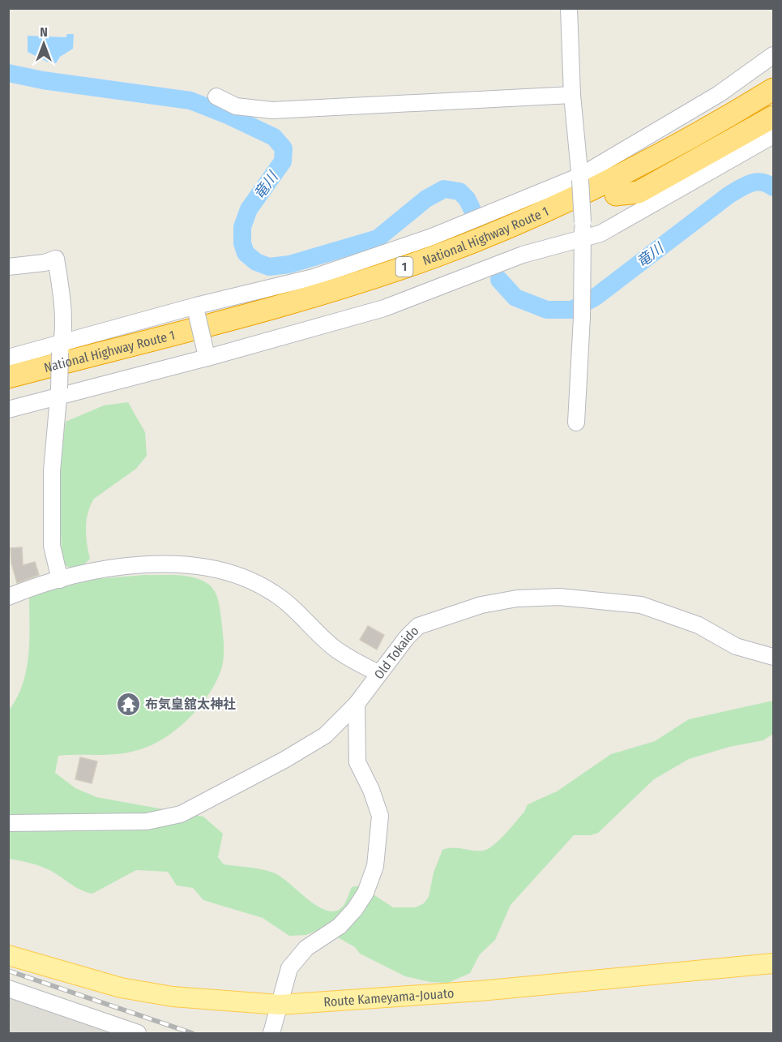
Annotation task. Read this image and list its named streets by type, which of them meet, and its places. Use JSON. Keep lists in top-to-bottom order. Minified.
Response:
{"streets":{"highway":["National Highway Route 1","1"],"main road":["Route Kameyama-Jouato"],"street":["Old Tokaido"]},"water":["竜川"],"places":{"temple":["布気皇舘太神社"]},"north":"top"}
